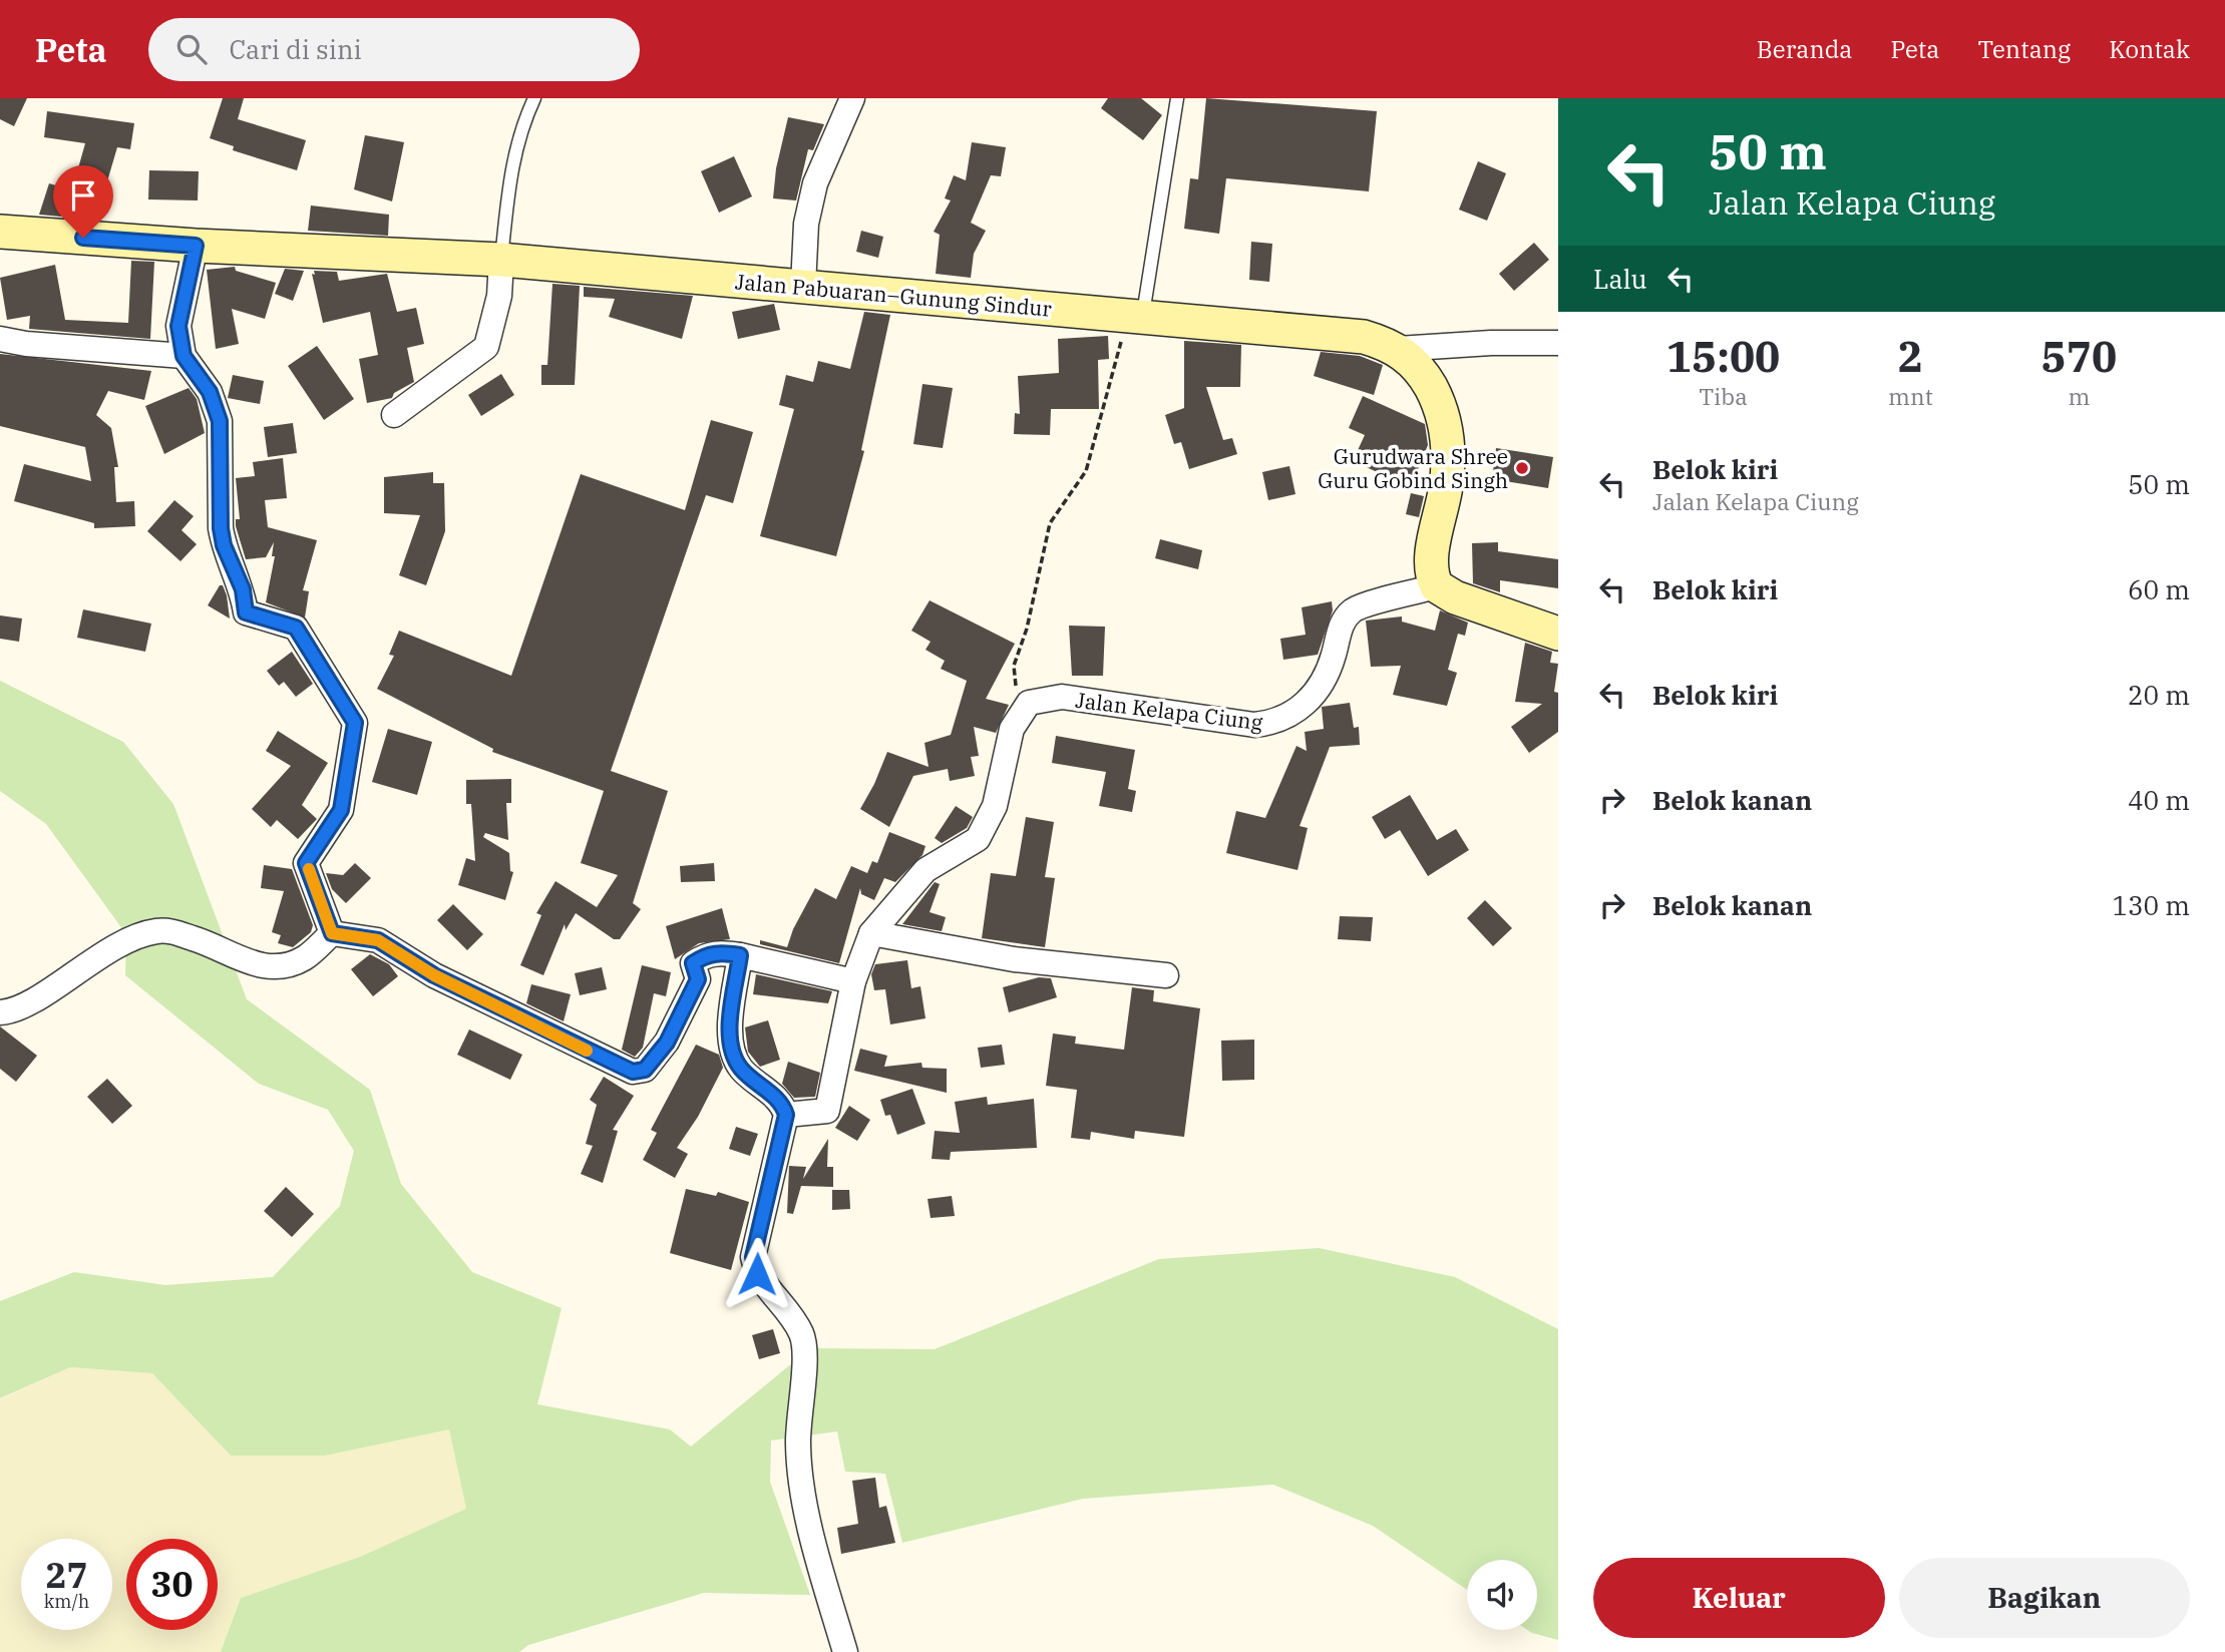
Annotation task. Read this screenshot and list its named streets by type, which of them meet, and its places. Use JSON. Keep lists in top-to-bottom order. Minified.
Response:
{"streets":{"street":["Jalan Pabuaran–Gunung Sindur","Jalan Kelapa Ciung"]},"crossings":[["Jalan Pabuaran–Gunung Sindur","Jalan Kelapa Ciung"]],"places":["Gurudwara Shree Guru Gobind Singh"],"page":{"header":"Peta","search":"Cari di sini","nav":["Beranda","Peta","Tentang","Kontak"],"turn":["50 m","Jalan Kelapa Ciung"],"then":"Lalu","eta":["15:00","Tiba","2","mnt","570","m"],"list":[{"name":"Belok kiri","note":"Jalan Kelapa Ciung","value":"50 m"},{"name":"Belok kiri","value":"60 m"},{"name":"Belok kiri","value":"20 m"},{"name":"Belok kanan","value":"40 m"},{"name":"Belok kanan","value":"130 m"}],"speed":"27 km/h","limit":"30","buttons":["Keluar","Bagikan"]}}
